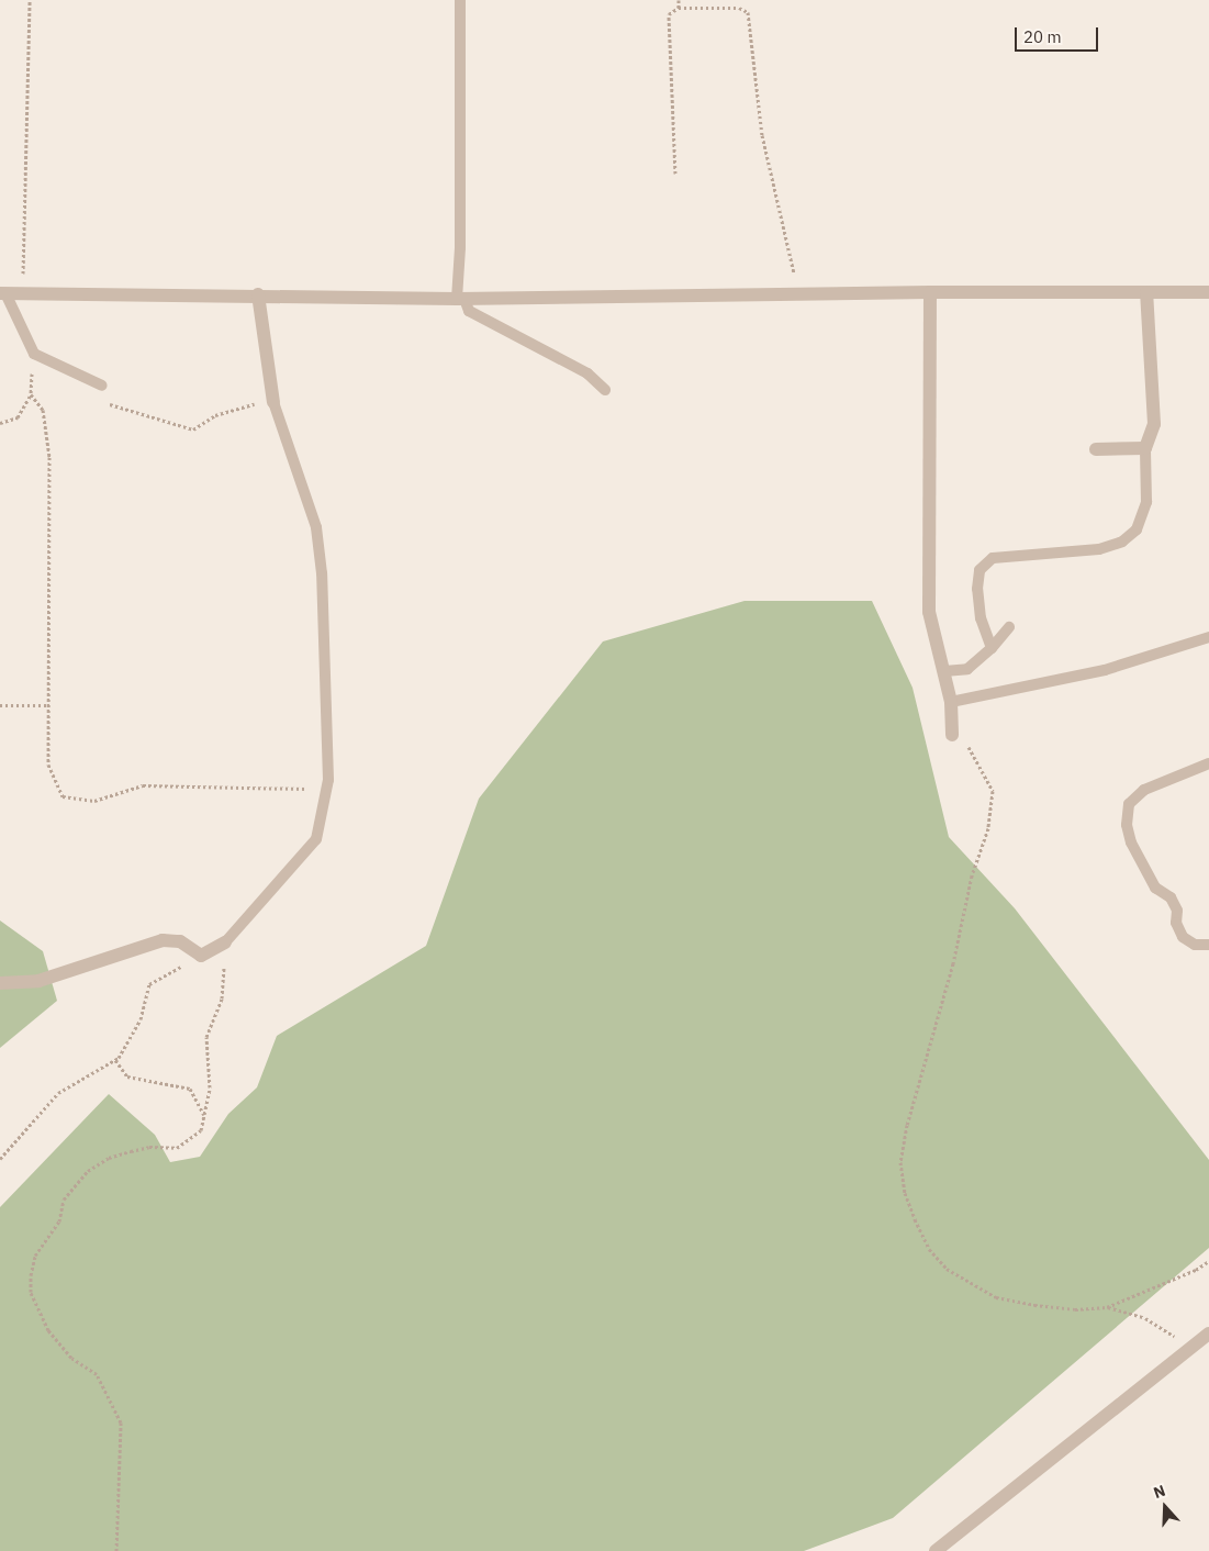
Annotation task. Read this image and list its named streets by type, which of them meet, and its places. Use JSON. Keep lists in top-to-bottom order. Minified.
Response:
{"scale_bar":"20 m","north":"top"}
